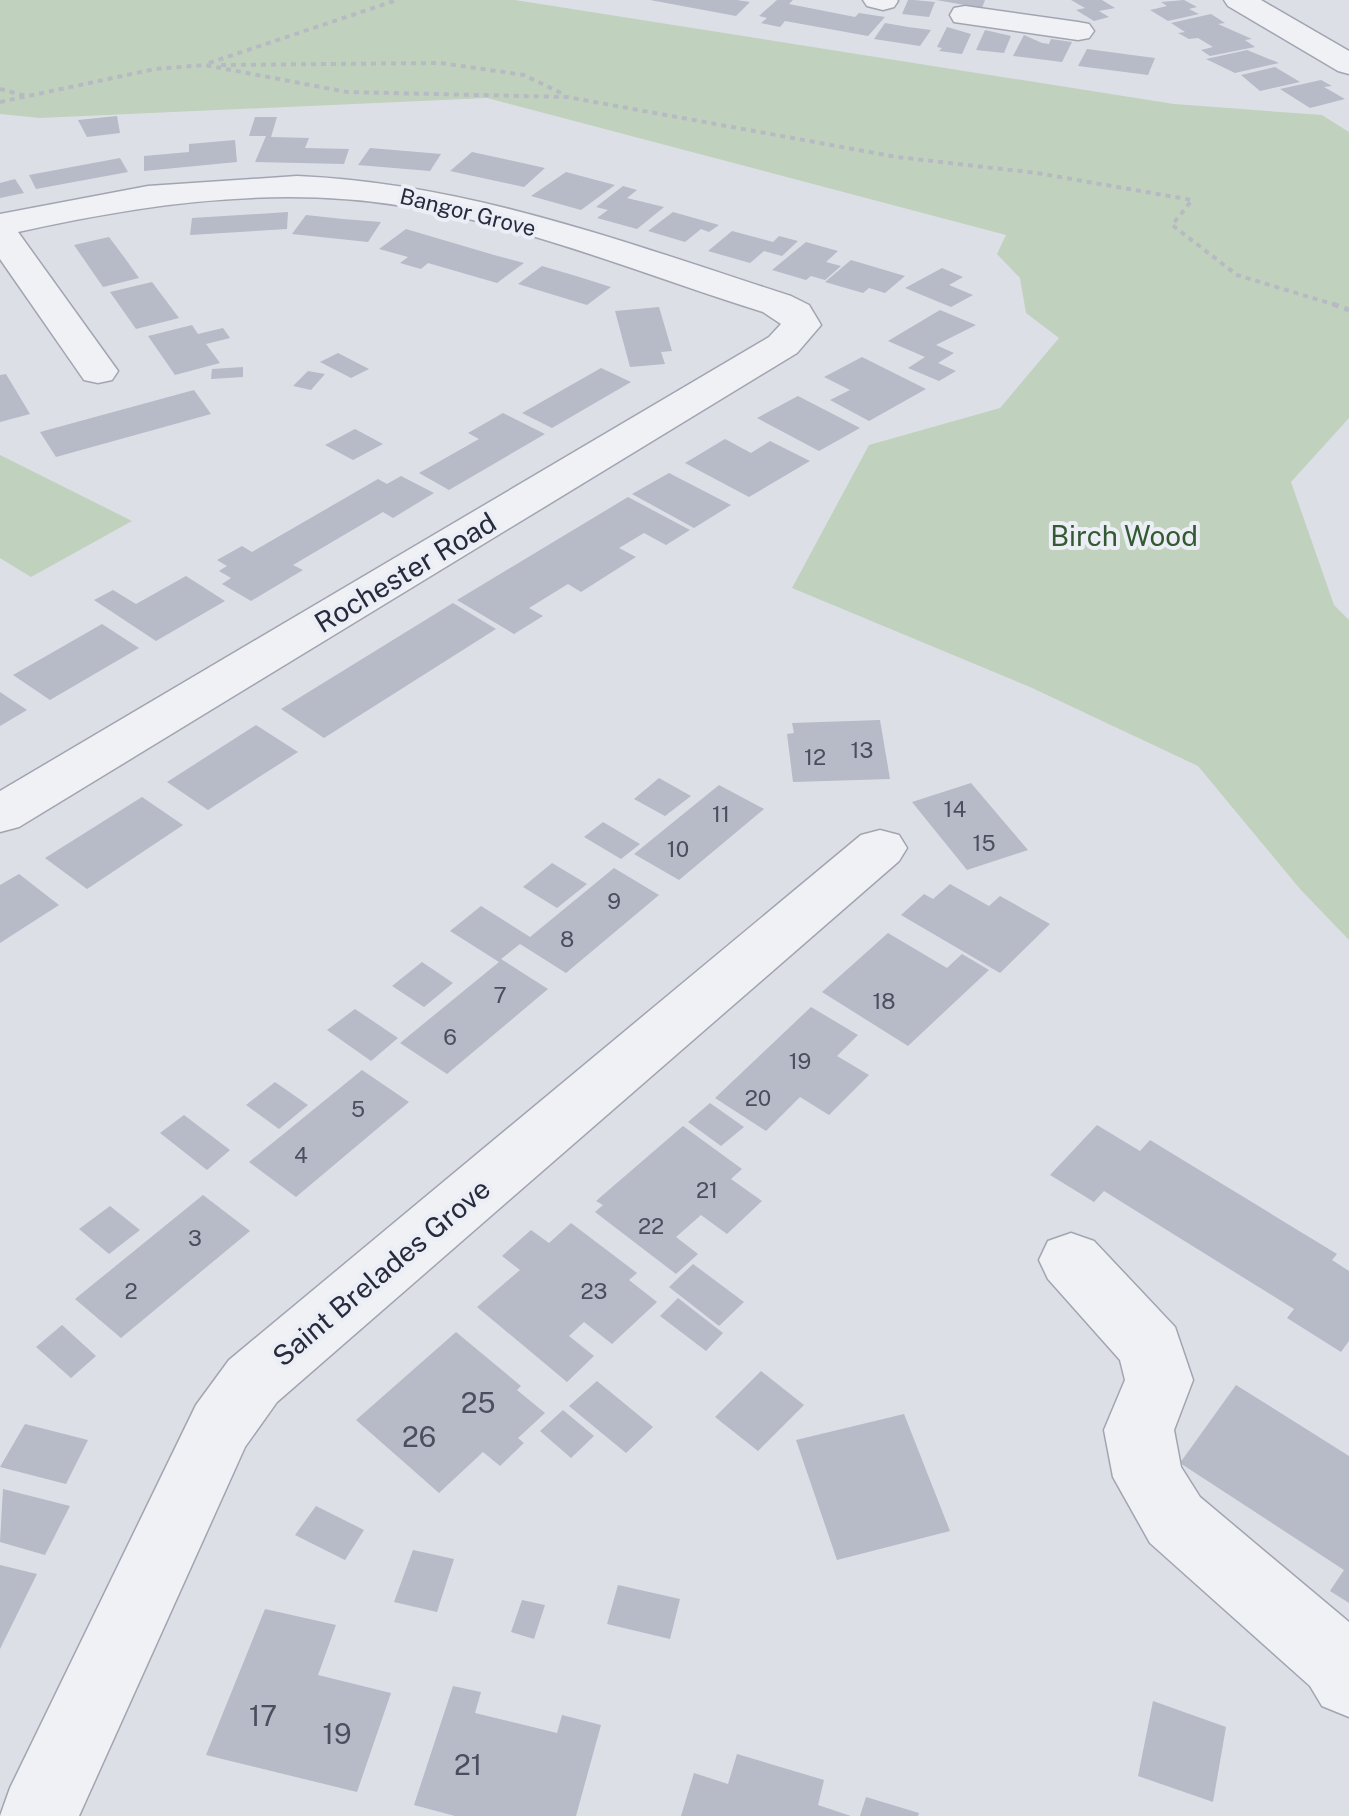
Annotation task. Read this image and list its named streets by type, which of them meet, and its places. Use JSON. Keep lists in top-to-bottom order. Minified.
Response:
{"streets":{"street":["Bangor Grove","Rochester Road","Saint Brelades Grove"]},"crossings":[["Bangor Grove","Rochester Road"]],"parks":["Birch Wood"],"house_numbers":["13","12","14","11","15","10","9","8","7","18","6","19","20","5","4","21","22","3","2","23","25","26","17","19","21"]}
